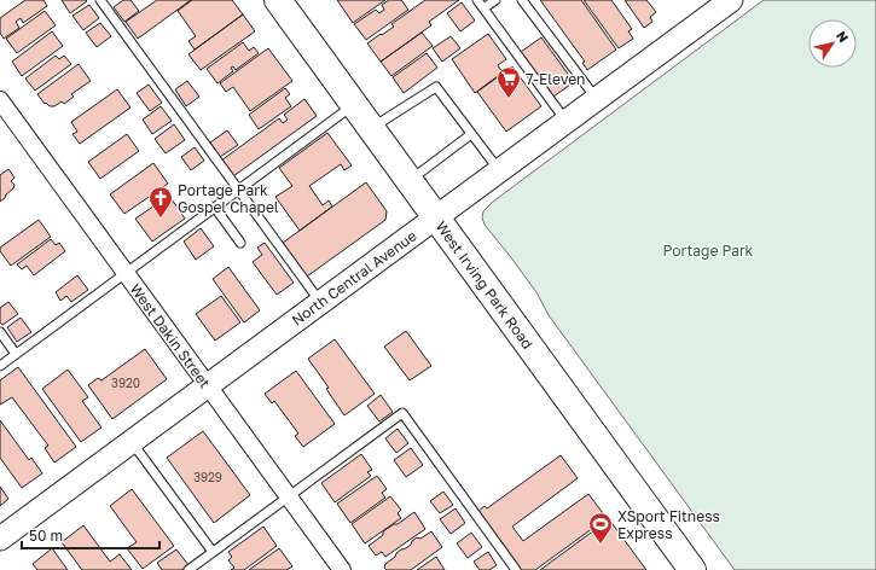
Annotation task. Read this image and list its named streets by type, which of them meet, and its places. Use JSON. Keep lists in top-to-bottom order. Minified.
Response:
{"streets":{"main road":["North Central Avenue","West Irving Park Road"],"street":["West Dakin Street"]},"crossings":[["North Central Avenue","West Irving Park Road"],["North Central Avenue","West Dakin Street"]],"parks":["Portage Park"],"places":{"supermarket":["7-Eleven"],"church":["Portage Park Gospel Chapel"],"sports":["XSport Fitness Express"]},"house_numbers":["3920","3929"],"scale_bar":"50 m","north":"top right"}
